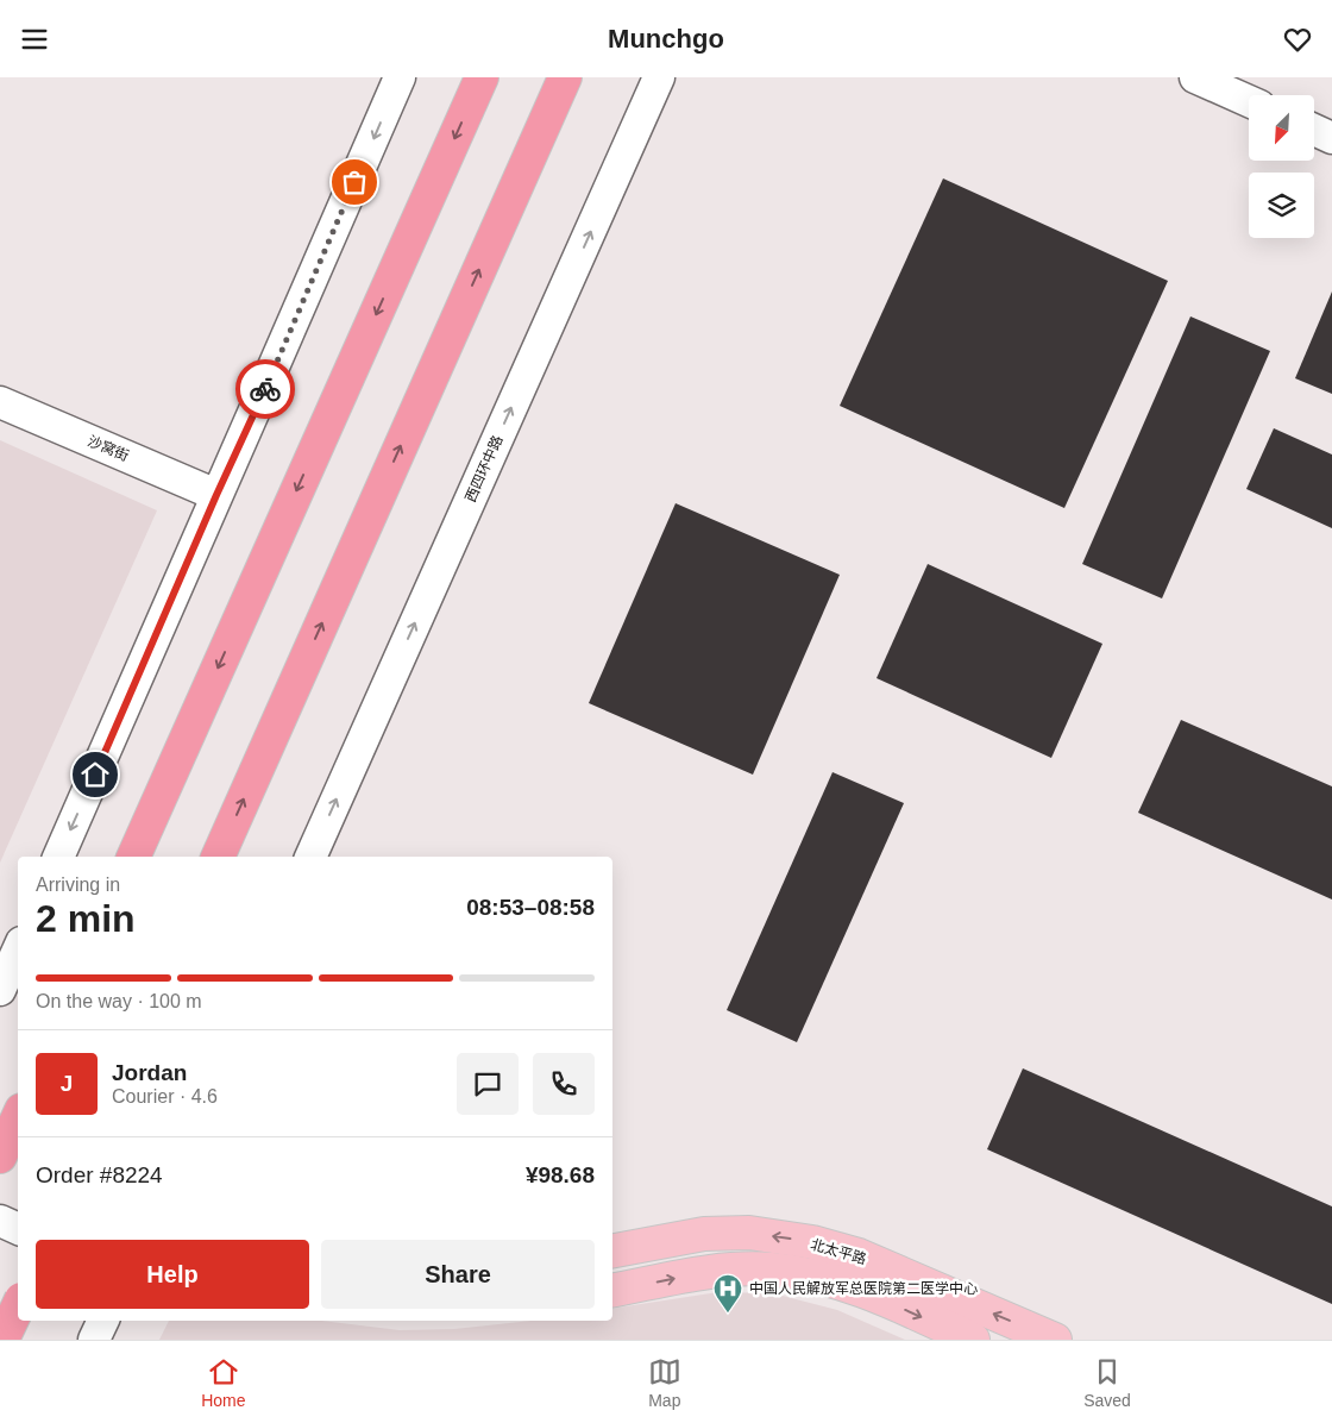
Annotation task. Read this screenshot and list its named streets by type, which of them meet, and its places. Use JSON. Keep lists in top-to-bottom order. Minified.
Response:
{"streets":{"main road":["北太平路"],"street":["沙窝街","西四环中路"]},"places":{"hospital":["中国人民解放军总医院第二医学中心"]},"north":"bottom left","page":{"header":"Munchgo","heading":["2 min","Arriving in","08:53–08:58"],"panel":["Jordan","Courier · 4.6","Order #8224","¥98.68"],"bar":"On the way · 100 m","round":"J","buttons":["Help","Share"],"tabs":["Home","Map","Saved"]}}
